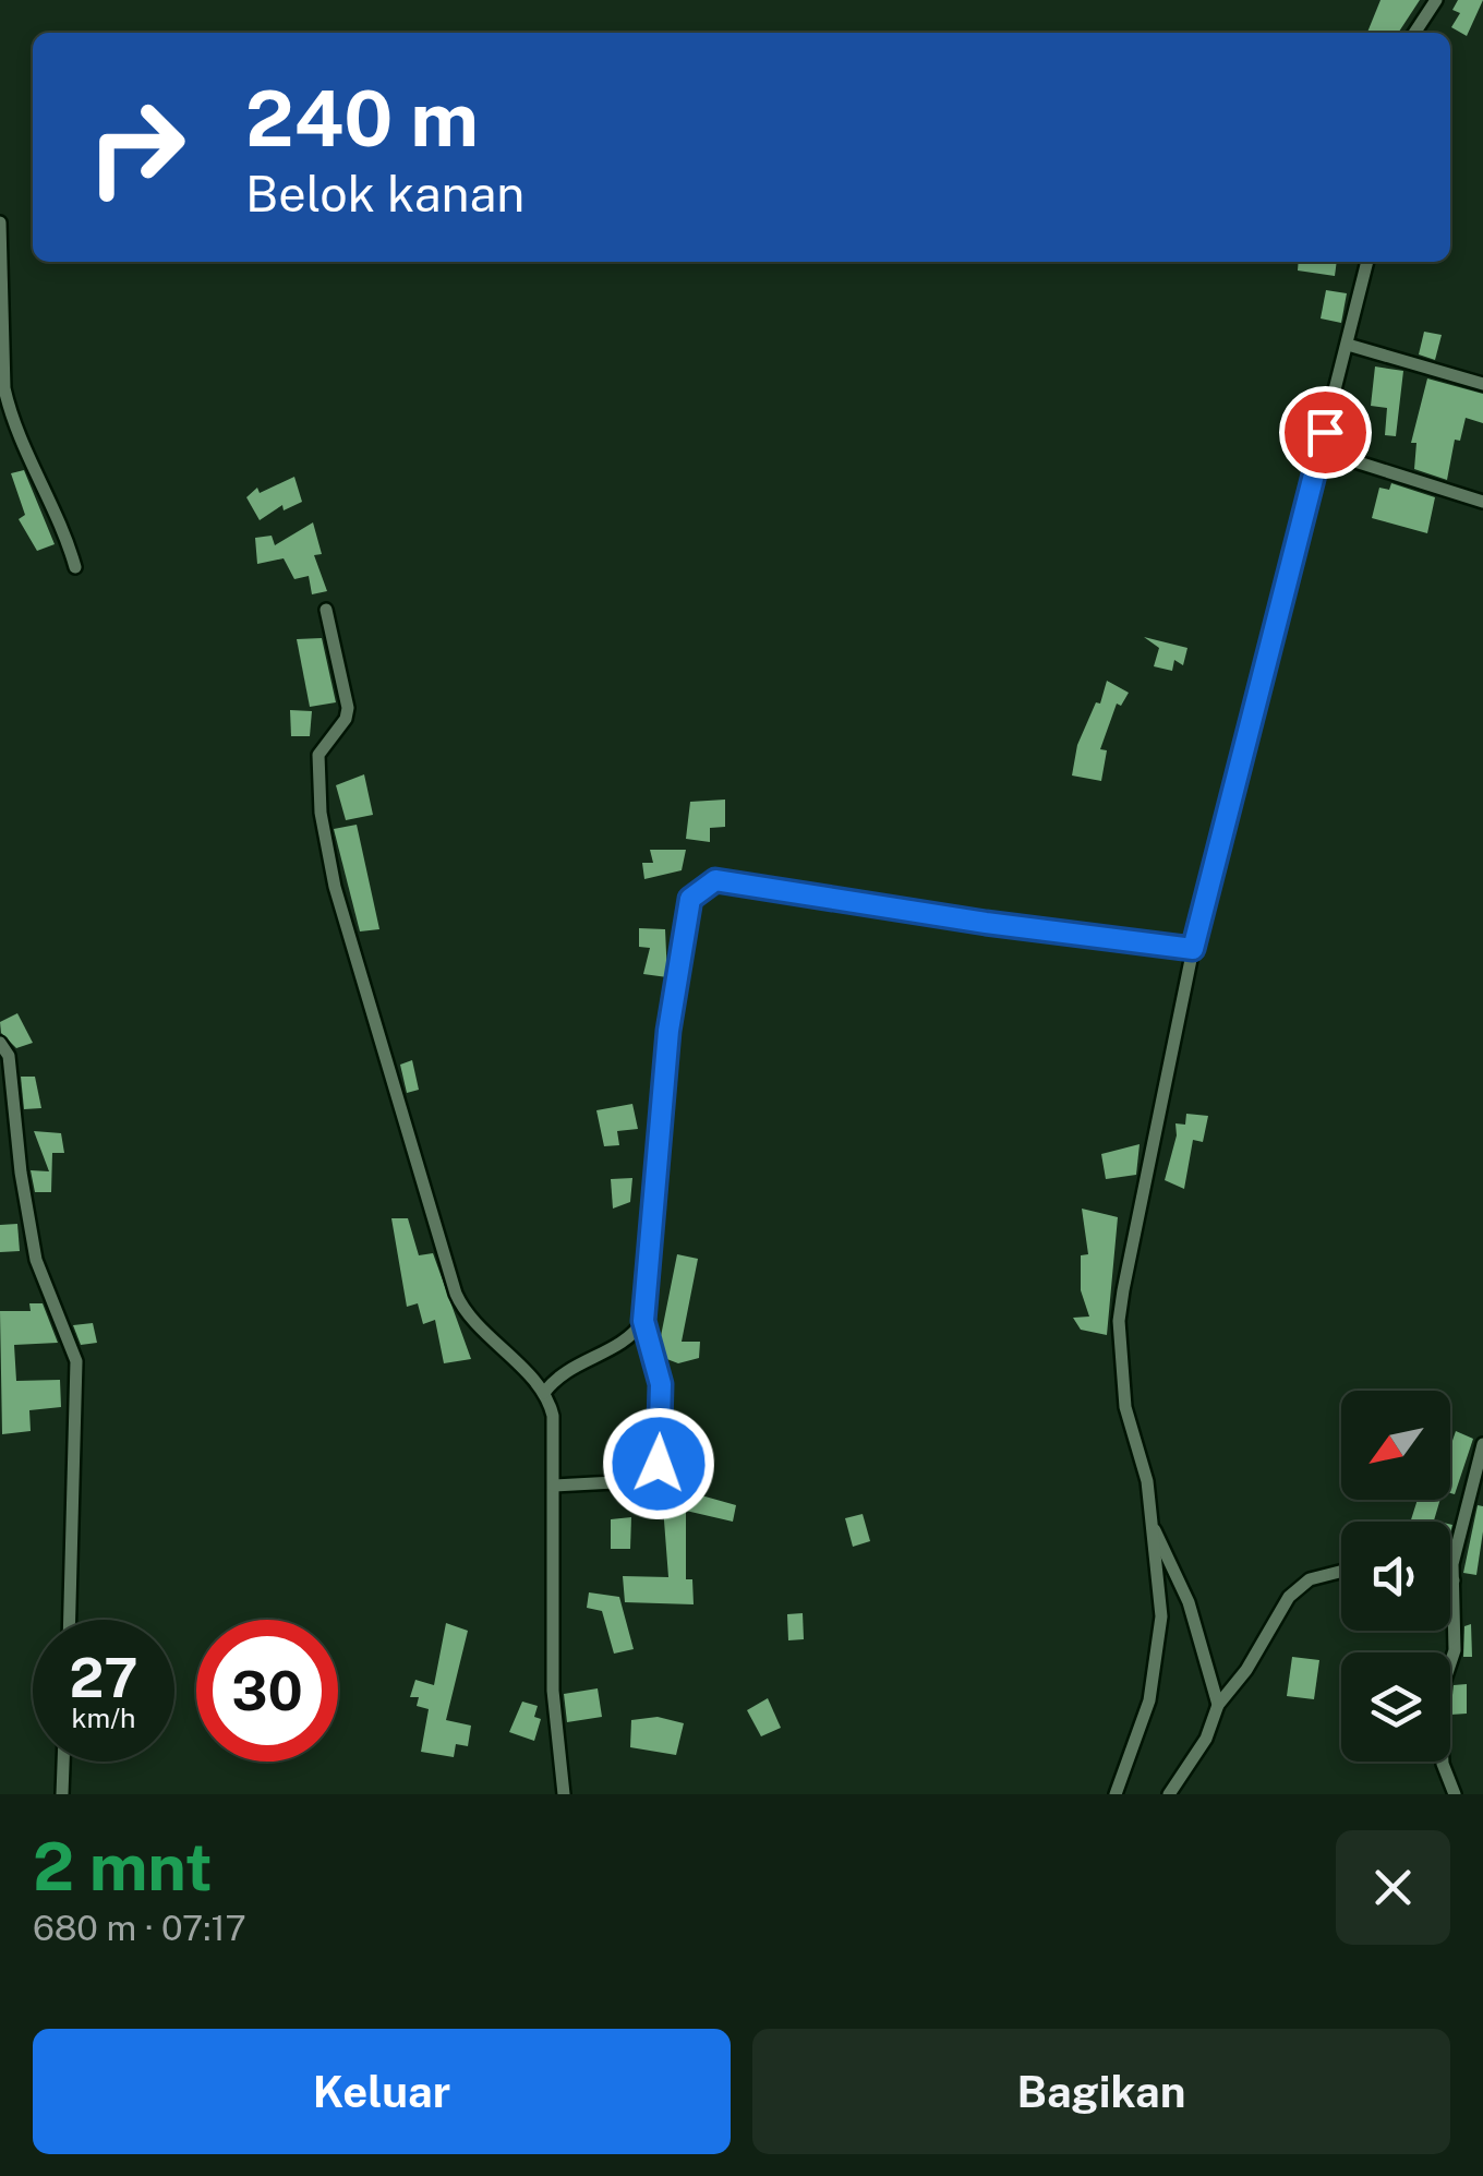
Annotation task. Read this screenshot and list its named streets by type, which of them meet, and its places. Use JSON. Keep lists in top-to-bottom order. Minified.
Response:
{"north":"bottom left","page":{"turn":["240 m","Belok kanan"],"speed":"27 km/h","limit":"30","heading":["2 mnt","680 m · 07:17"],"buttons":["Keluar","Bagikan"]}}
